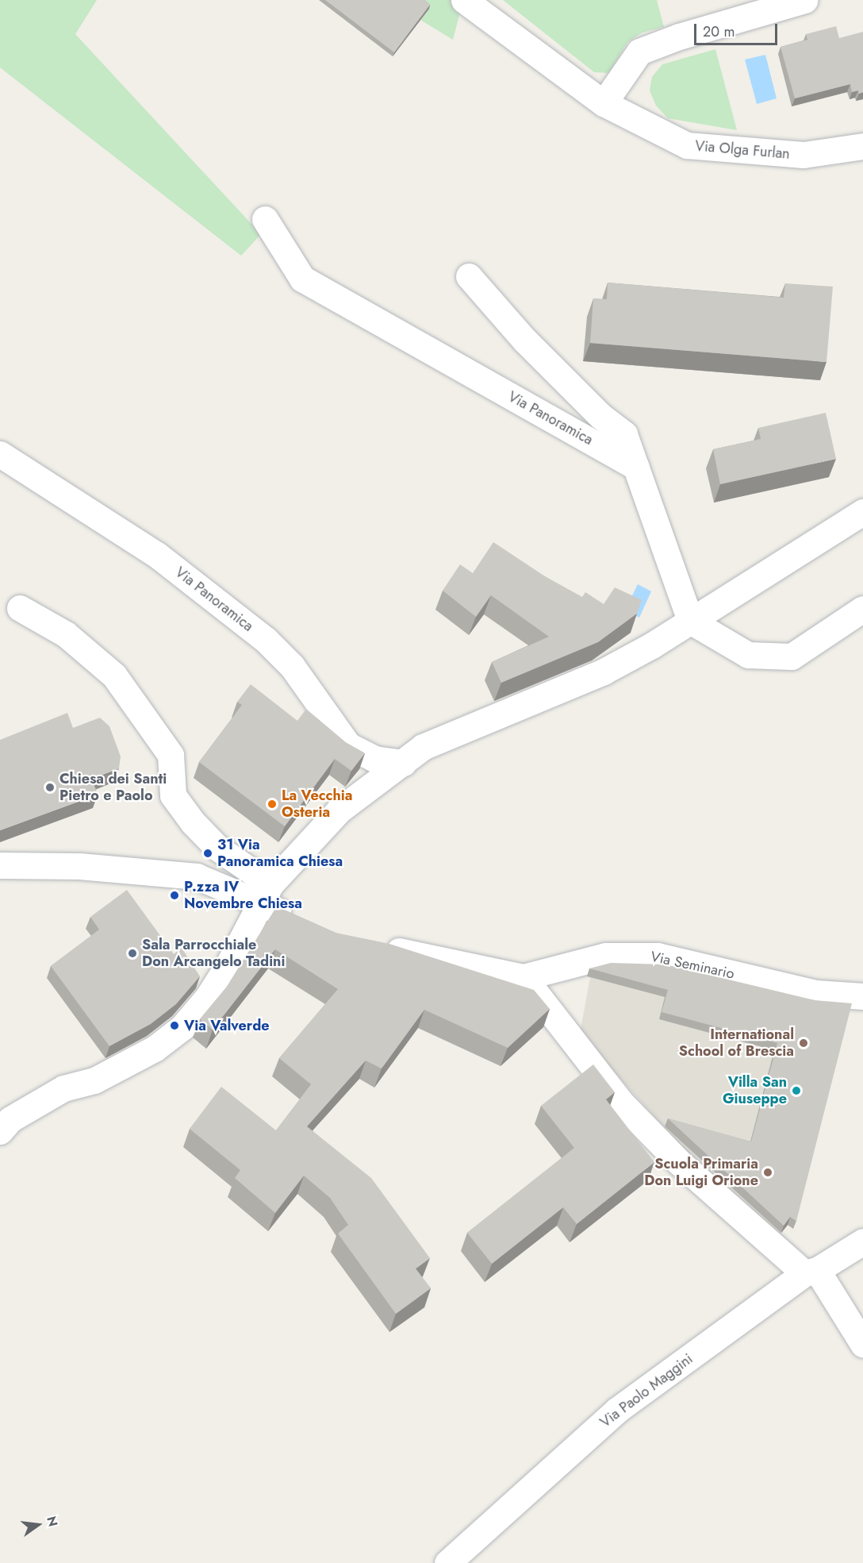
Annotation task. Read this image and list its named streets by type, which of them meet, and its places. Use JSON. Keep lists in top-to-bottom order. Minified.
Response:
{"streets":{"street":["Via Olga Furlan","Via Panoramica","Via Seminario","Via Paolo Maggini"]},"places":["Chiesa dei Santi Pietro e Paolo","La Vecchia Osteria","31 Via Panoramica Chiesa","P.zza IV Novembre Chiesa","Sala Parrocchiale Don Arcangelo Tadini","Via Valverde","International School of Brescia","Villa San Giuseppe","Scuola Primaria Don Luigi Orione"],"scale_bar":"20 m","north":"right"}
